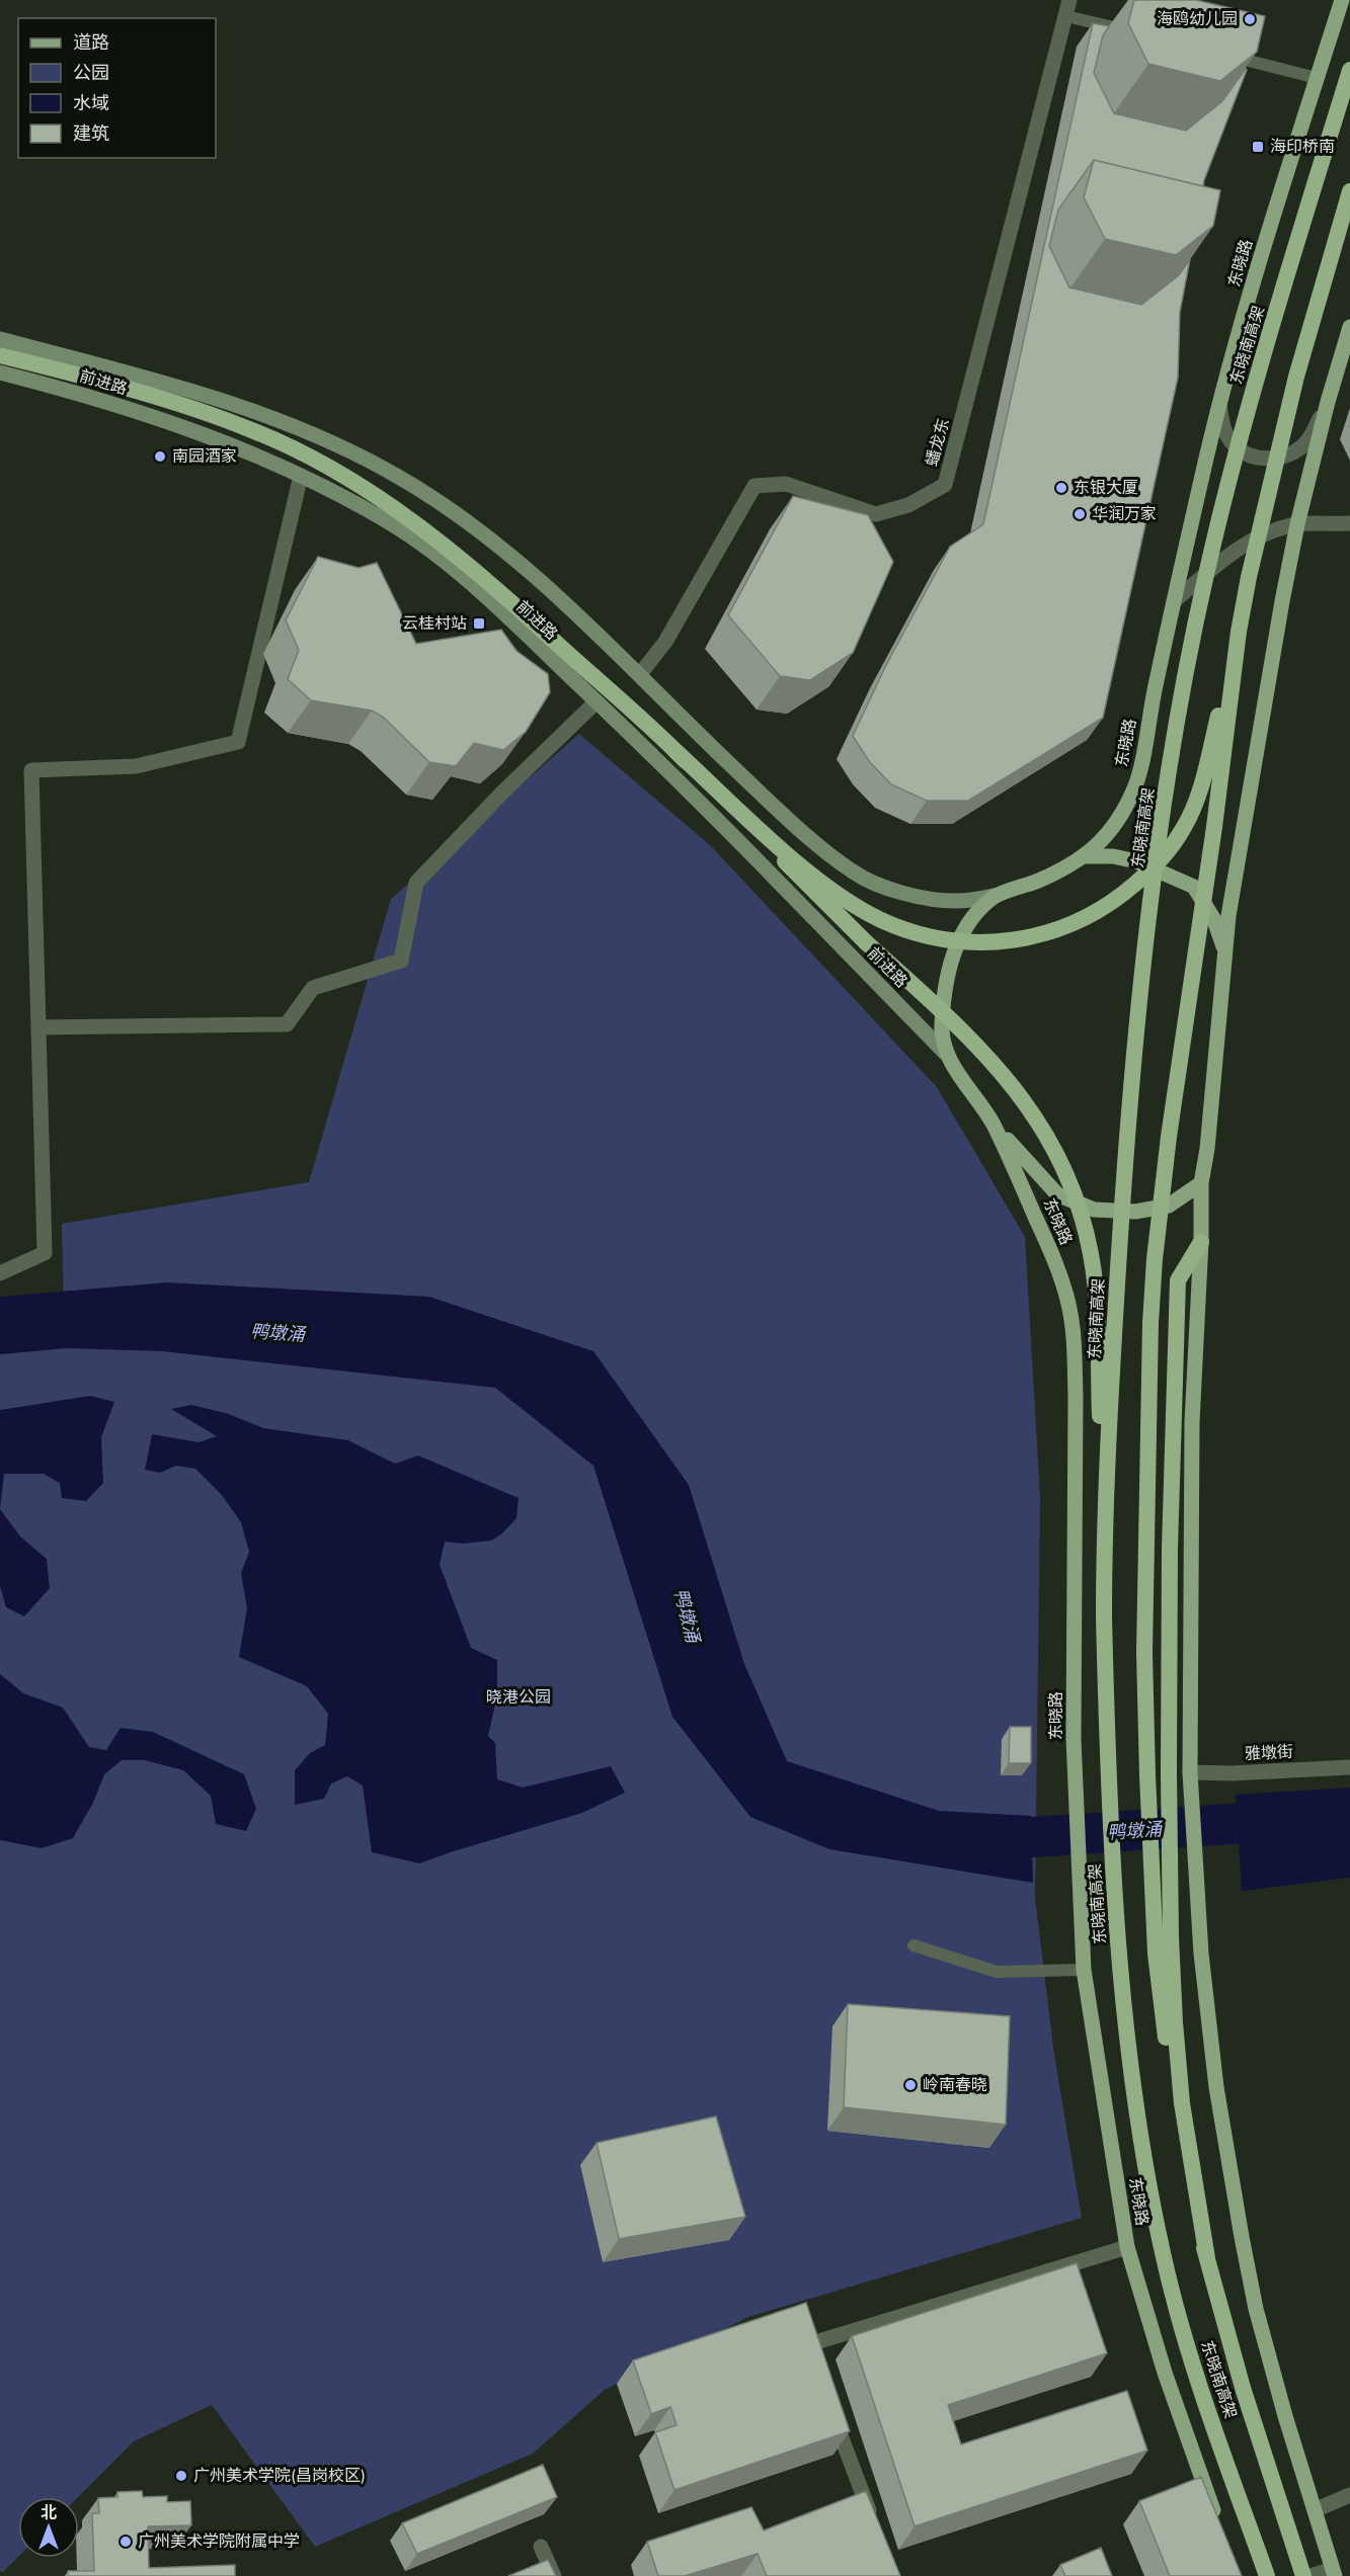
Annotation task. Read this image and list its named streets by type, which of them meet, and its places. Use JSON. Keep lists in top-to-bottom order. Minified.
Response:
{"streets":{"highway":["东晓南高架"],"main road":["东晓路","前进路"],"street":["蟠龙东","雅墩街"]},"crossings":[["东晓路","前进路"],["前进路","蟠龙东"]],"water":["鸭墩涌"],"parks":["晓港公园"],"places":{"other":["海鸥幼儿园","南园酒家","东银大厦","华润万家","岭南春晓","广州美术学院(昌岗校区)","广州美术学院附属中学"],"transit":["海印桥南","云桂村站"]},"legend":["道路","公园","水域","建筑"],"north":"top"}
